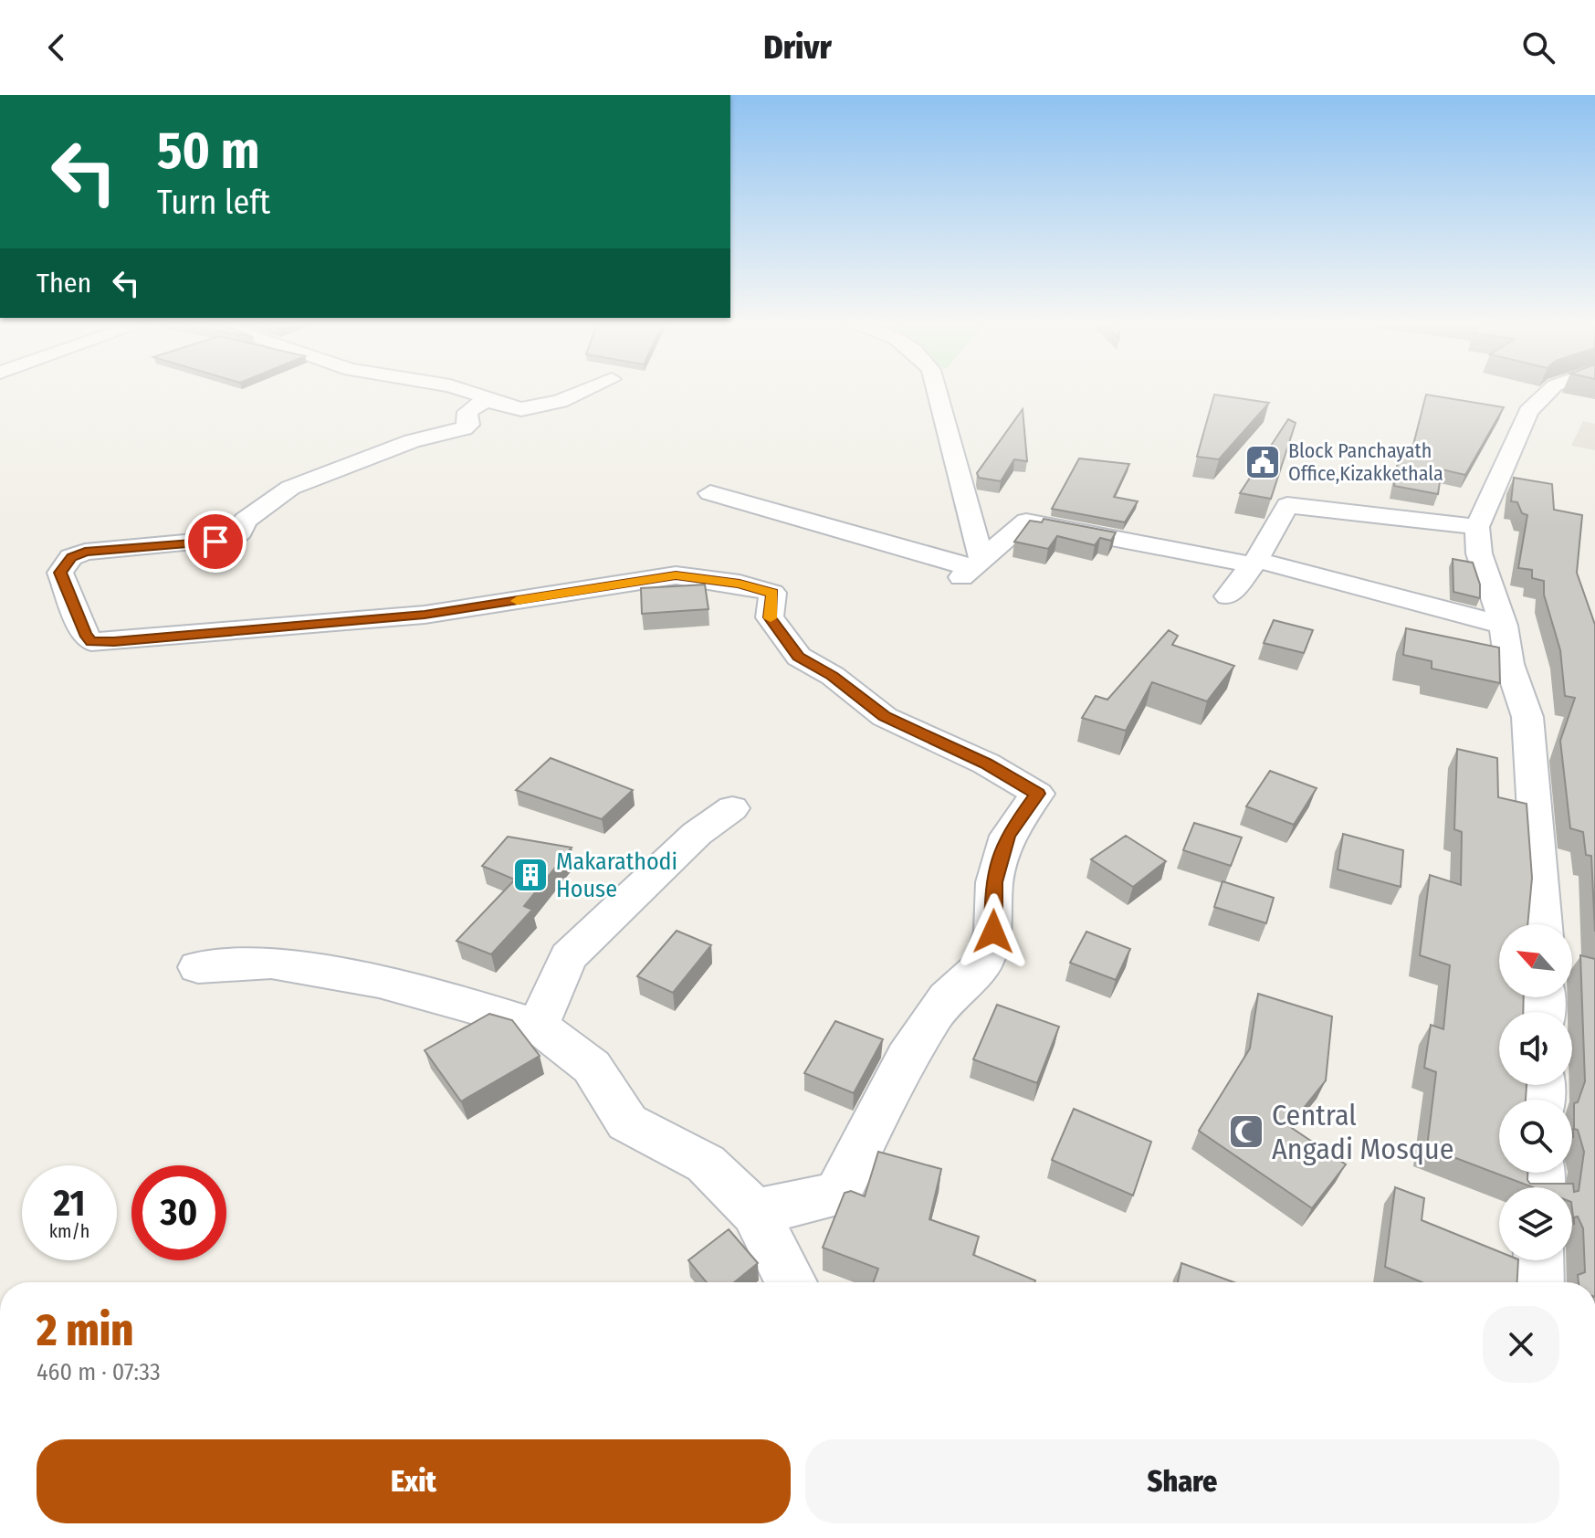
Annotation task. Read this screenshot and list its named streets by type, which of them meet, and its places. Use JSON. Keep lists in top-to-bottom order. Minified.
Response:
{"places":{"public building":["Block Panchayath Office,Kizakkethala"],"building":["Makarathodi House"],"mosque":["Central Angadi Mosque"]},"north":"top left","page":{"header":"Drivr","turn":["50 m","Turn left"],"then":"Then","speed":"21 km/h","limit":"30","heading":["2 min","460 m · 07:33"],"buttons":["Exit","Share"]}}
